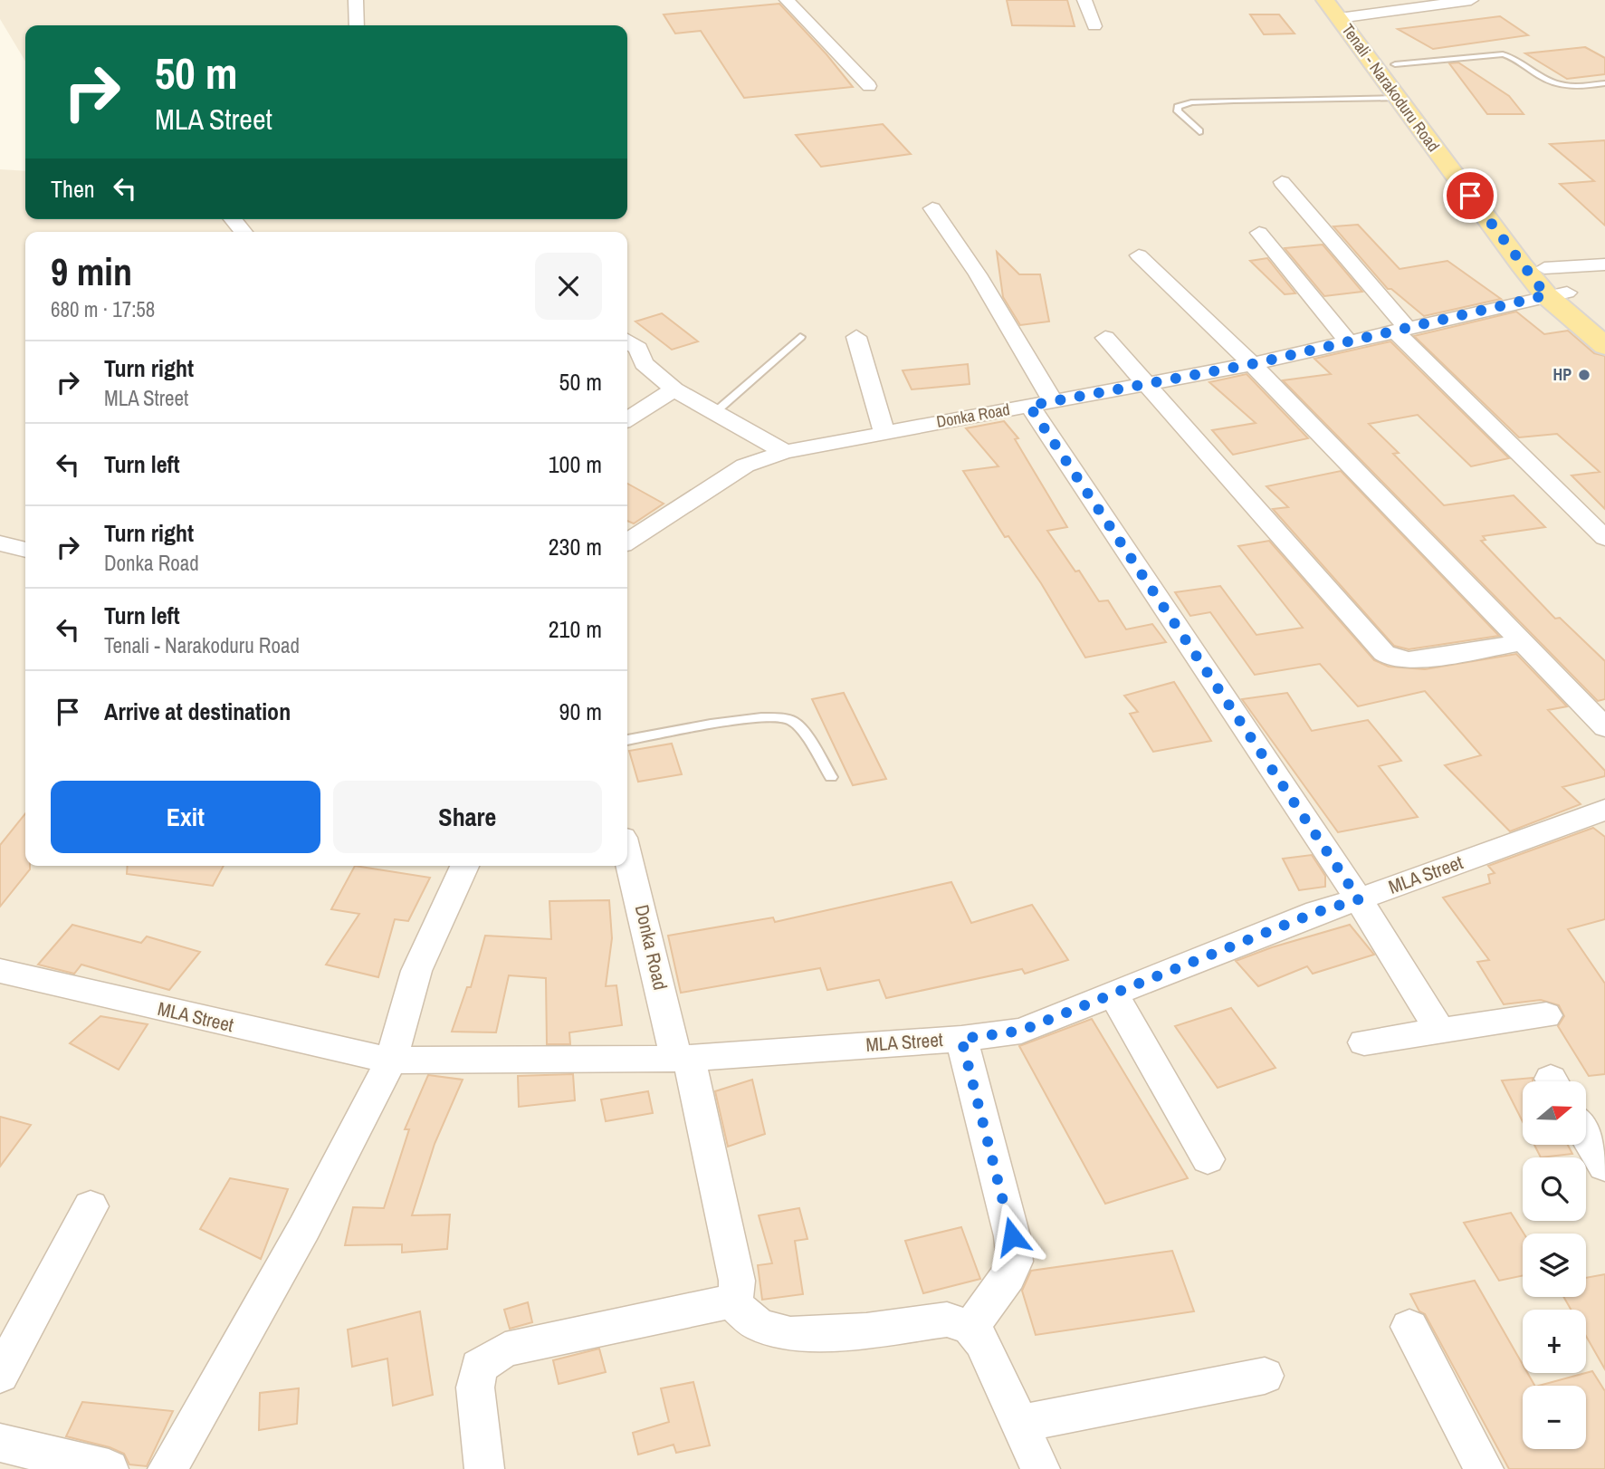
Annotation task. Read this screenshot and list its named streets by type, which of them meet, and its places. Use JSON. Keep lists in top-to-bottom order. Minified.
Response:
{"streets":{"main road":["Tenali - Narakoduru Road"],"street":["Donka Road","MLA Street"]},"crossings":[["Tenali - Narakoduru Road","Donka Road"],["Donka Road","MLA Street"]],"places":["HP"],"north":"right","page":{"turn":["50 m","MLA Street"],"then":"Then","heading":["9 min","680 m · 17:58"],"list":[{"name":"Turn right","note":"MLA Street","value":"50 m"},{"name":"Turn left","value":"100 m"},{"name":"Turn right","note":"Donka Road","value":"230 m"},{"name":"Turn left","note":"Tenali - Narakoduru Road","value":"210 m"},{"name":"Arrive at destination","value":"90 m"}],"buttons":["Exit","Share"],"map_buttons":["+","−"]}}
